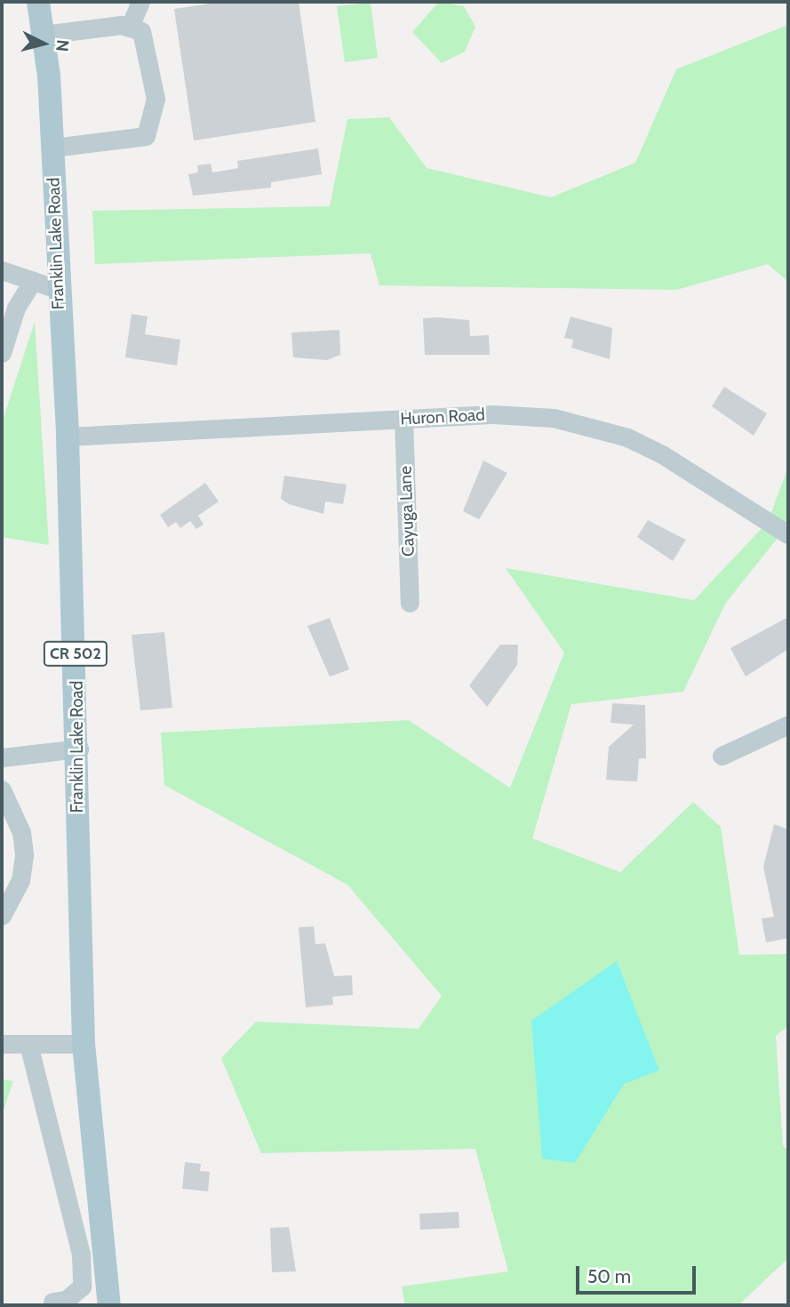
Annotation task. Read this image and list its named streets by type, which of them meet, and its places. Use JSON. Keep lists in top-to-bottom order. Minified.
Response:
{"streets":{"main road":["Franklin Lake Road","CR 502"],"street":["Huron Road","Cayuga Lane"]},"crossings":[["Franklin Lake Road","Huron Road"],["Huron Road","Cayuga Lane"]],"scale_bar":"50 m","north":"right"}
